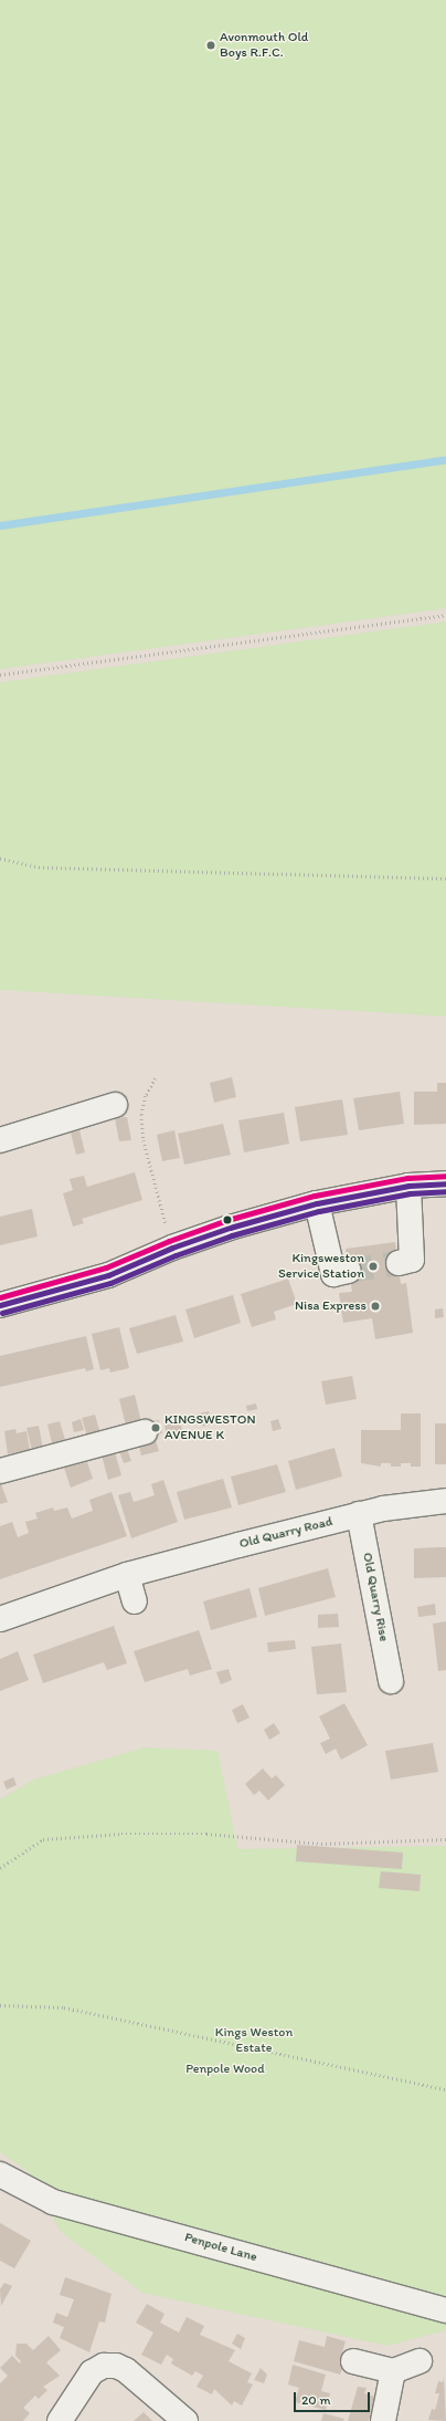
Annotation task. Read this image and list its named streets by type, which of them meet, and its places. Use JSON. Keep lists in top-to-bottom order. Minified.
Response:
{"streets":{"street":["Old Quarry Road","Old Quarry Rise","Penpole Lane"]},"crossings":[["Old Quarry Road","Old Quarry Rise"]],"parks":["Kings Weston Estate","Penpole Wood"],"places":["Avonmouth Old Boys R.F.C.","Kingsweston Service Station","Nisa Express","KINGSWESTON AVENUE K"],"scale_bar":"20 m"}
